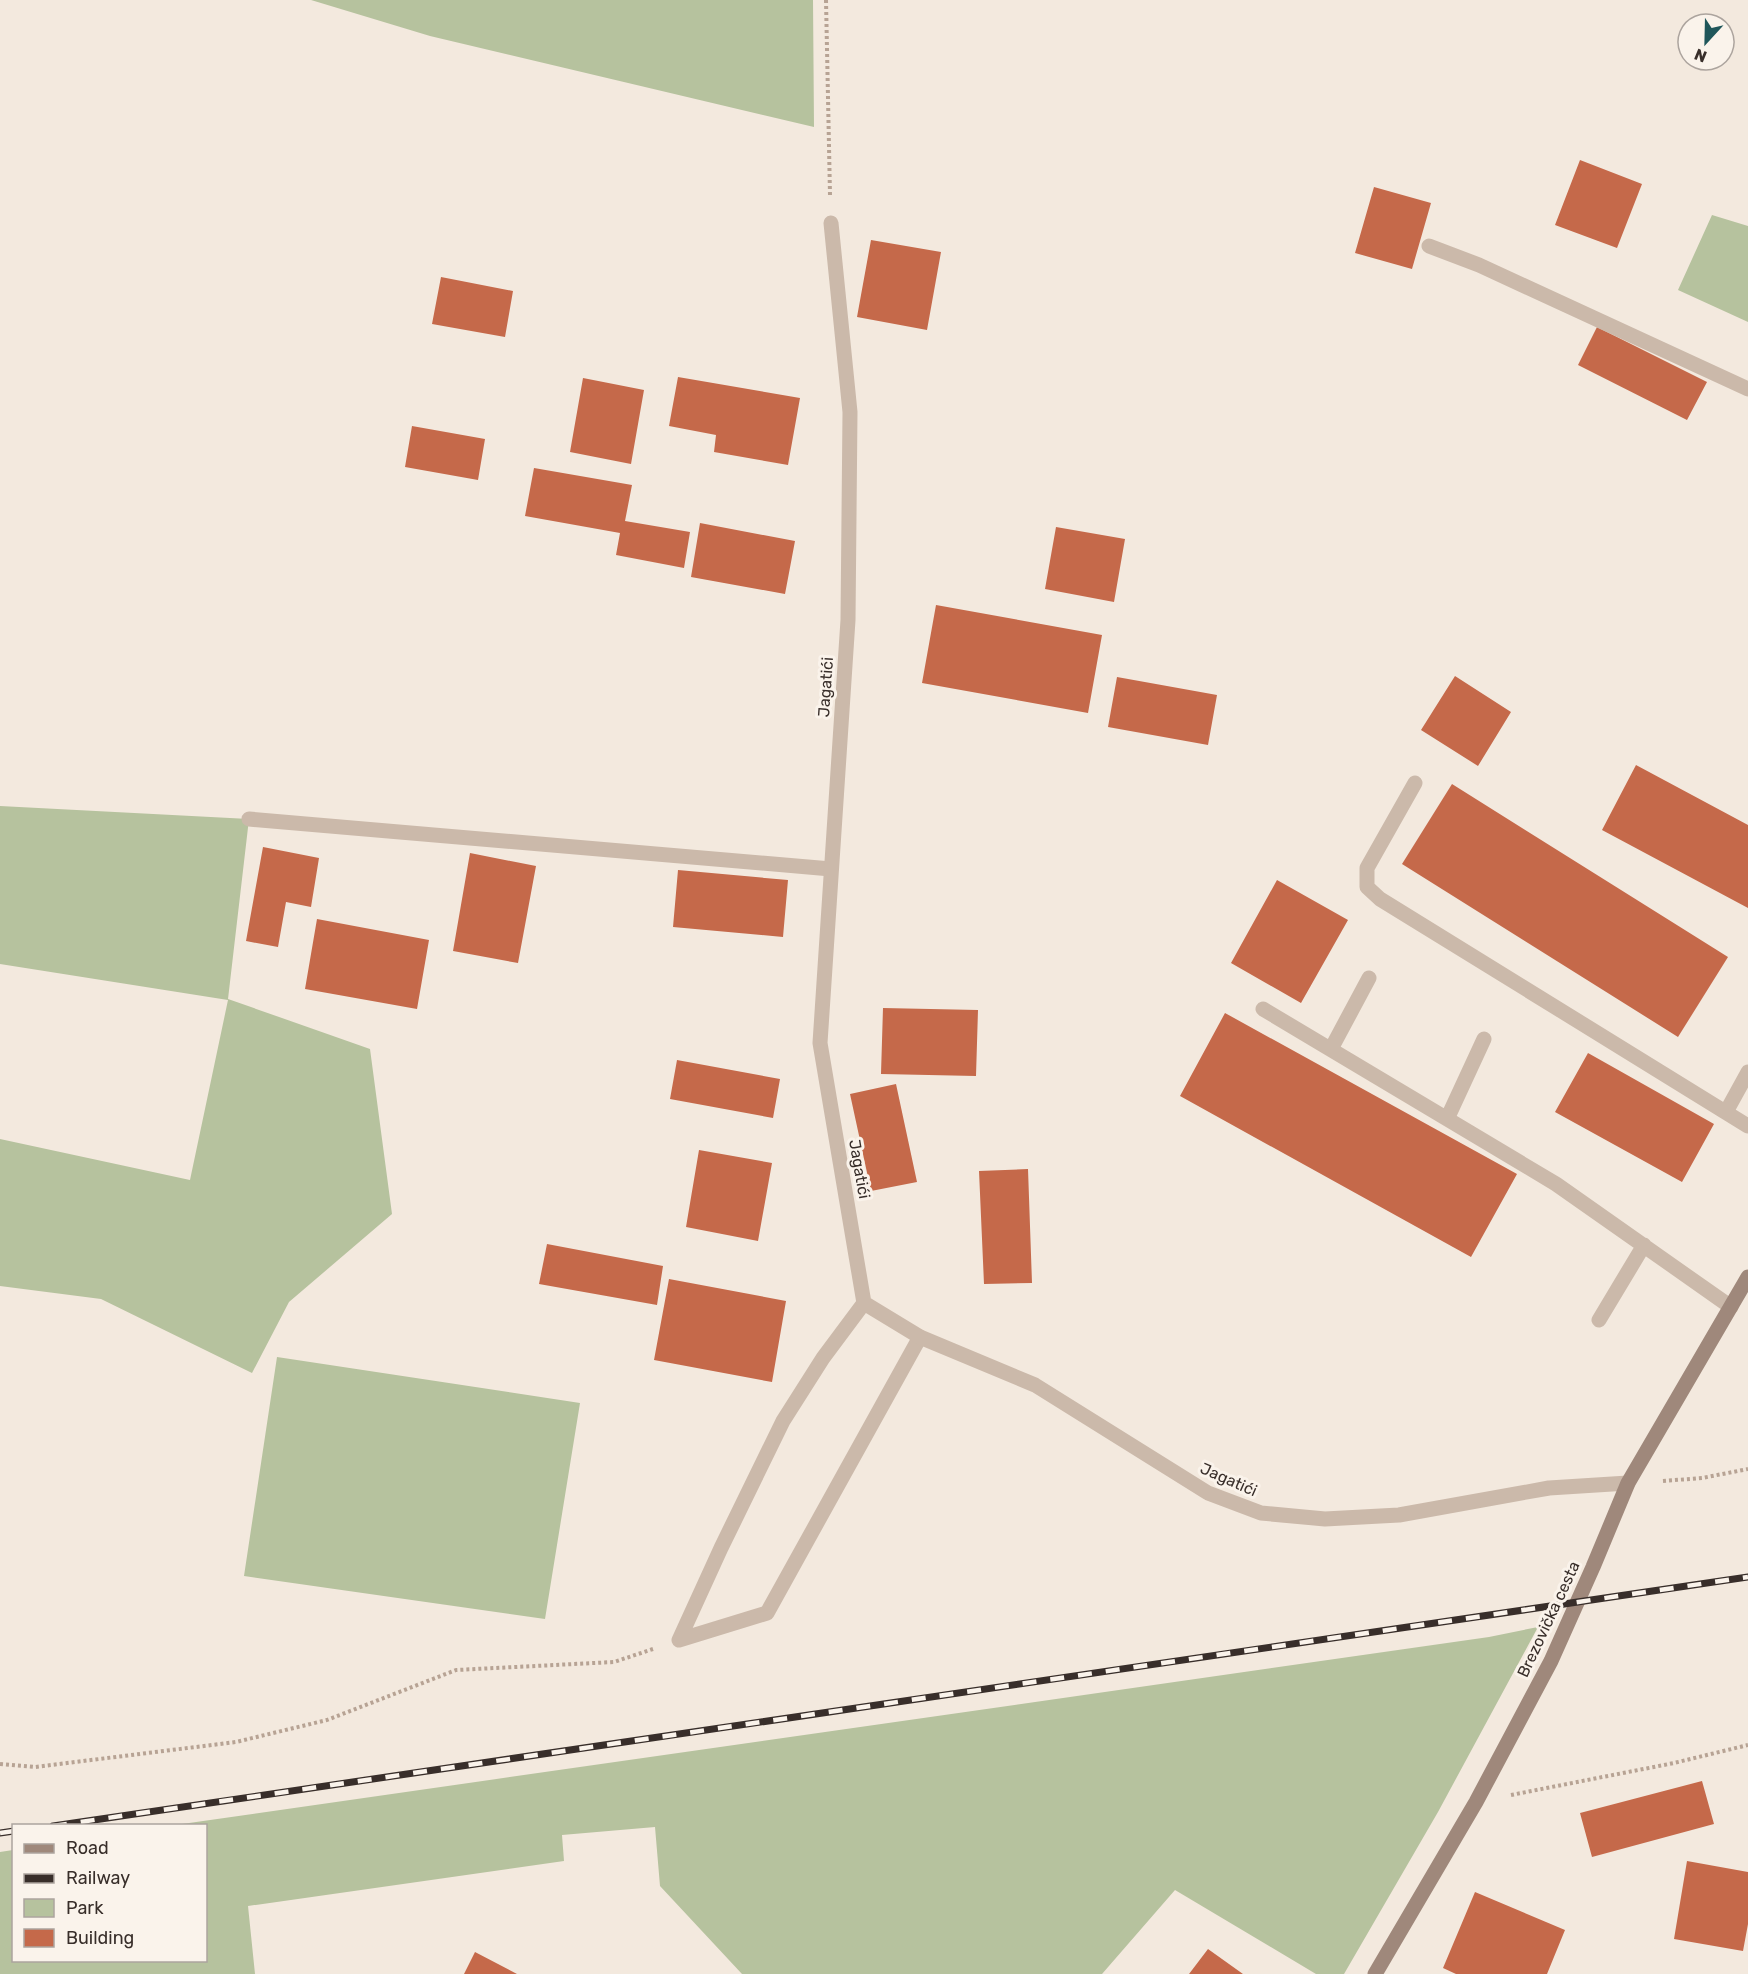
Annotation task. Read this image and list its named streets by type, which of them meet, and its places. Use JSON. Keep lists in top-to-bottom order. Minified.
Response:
{"streets":{"main road":["Brezovička cesta"],"street":["Jagatići"]},"crossings":[["Jagatići","Brezovička cesta"]],"legend":["Road","Railway","Park","Building"],"north":"bottom"}
